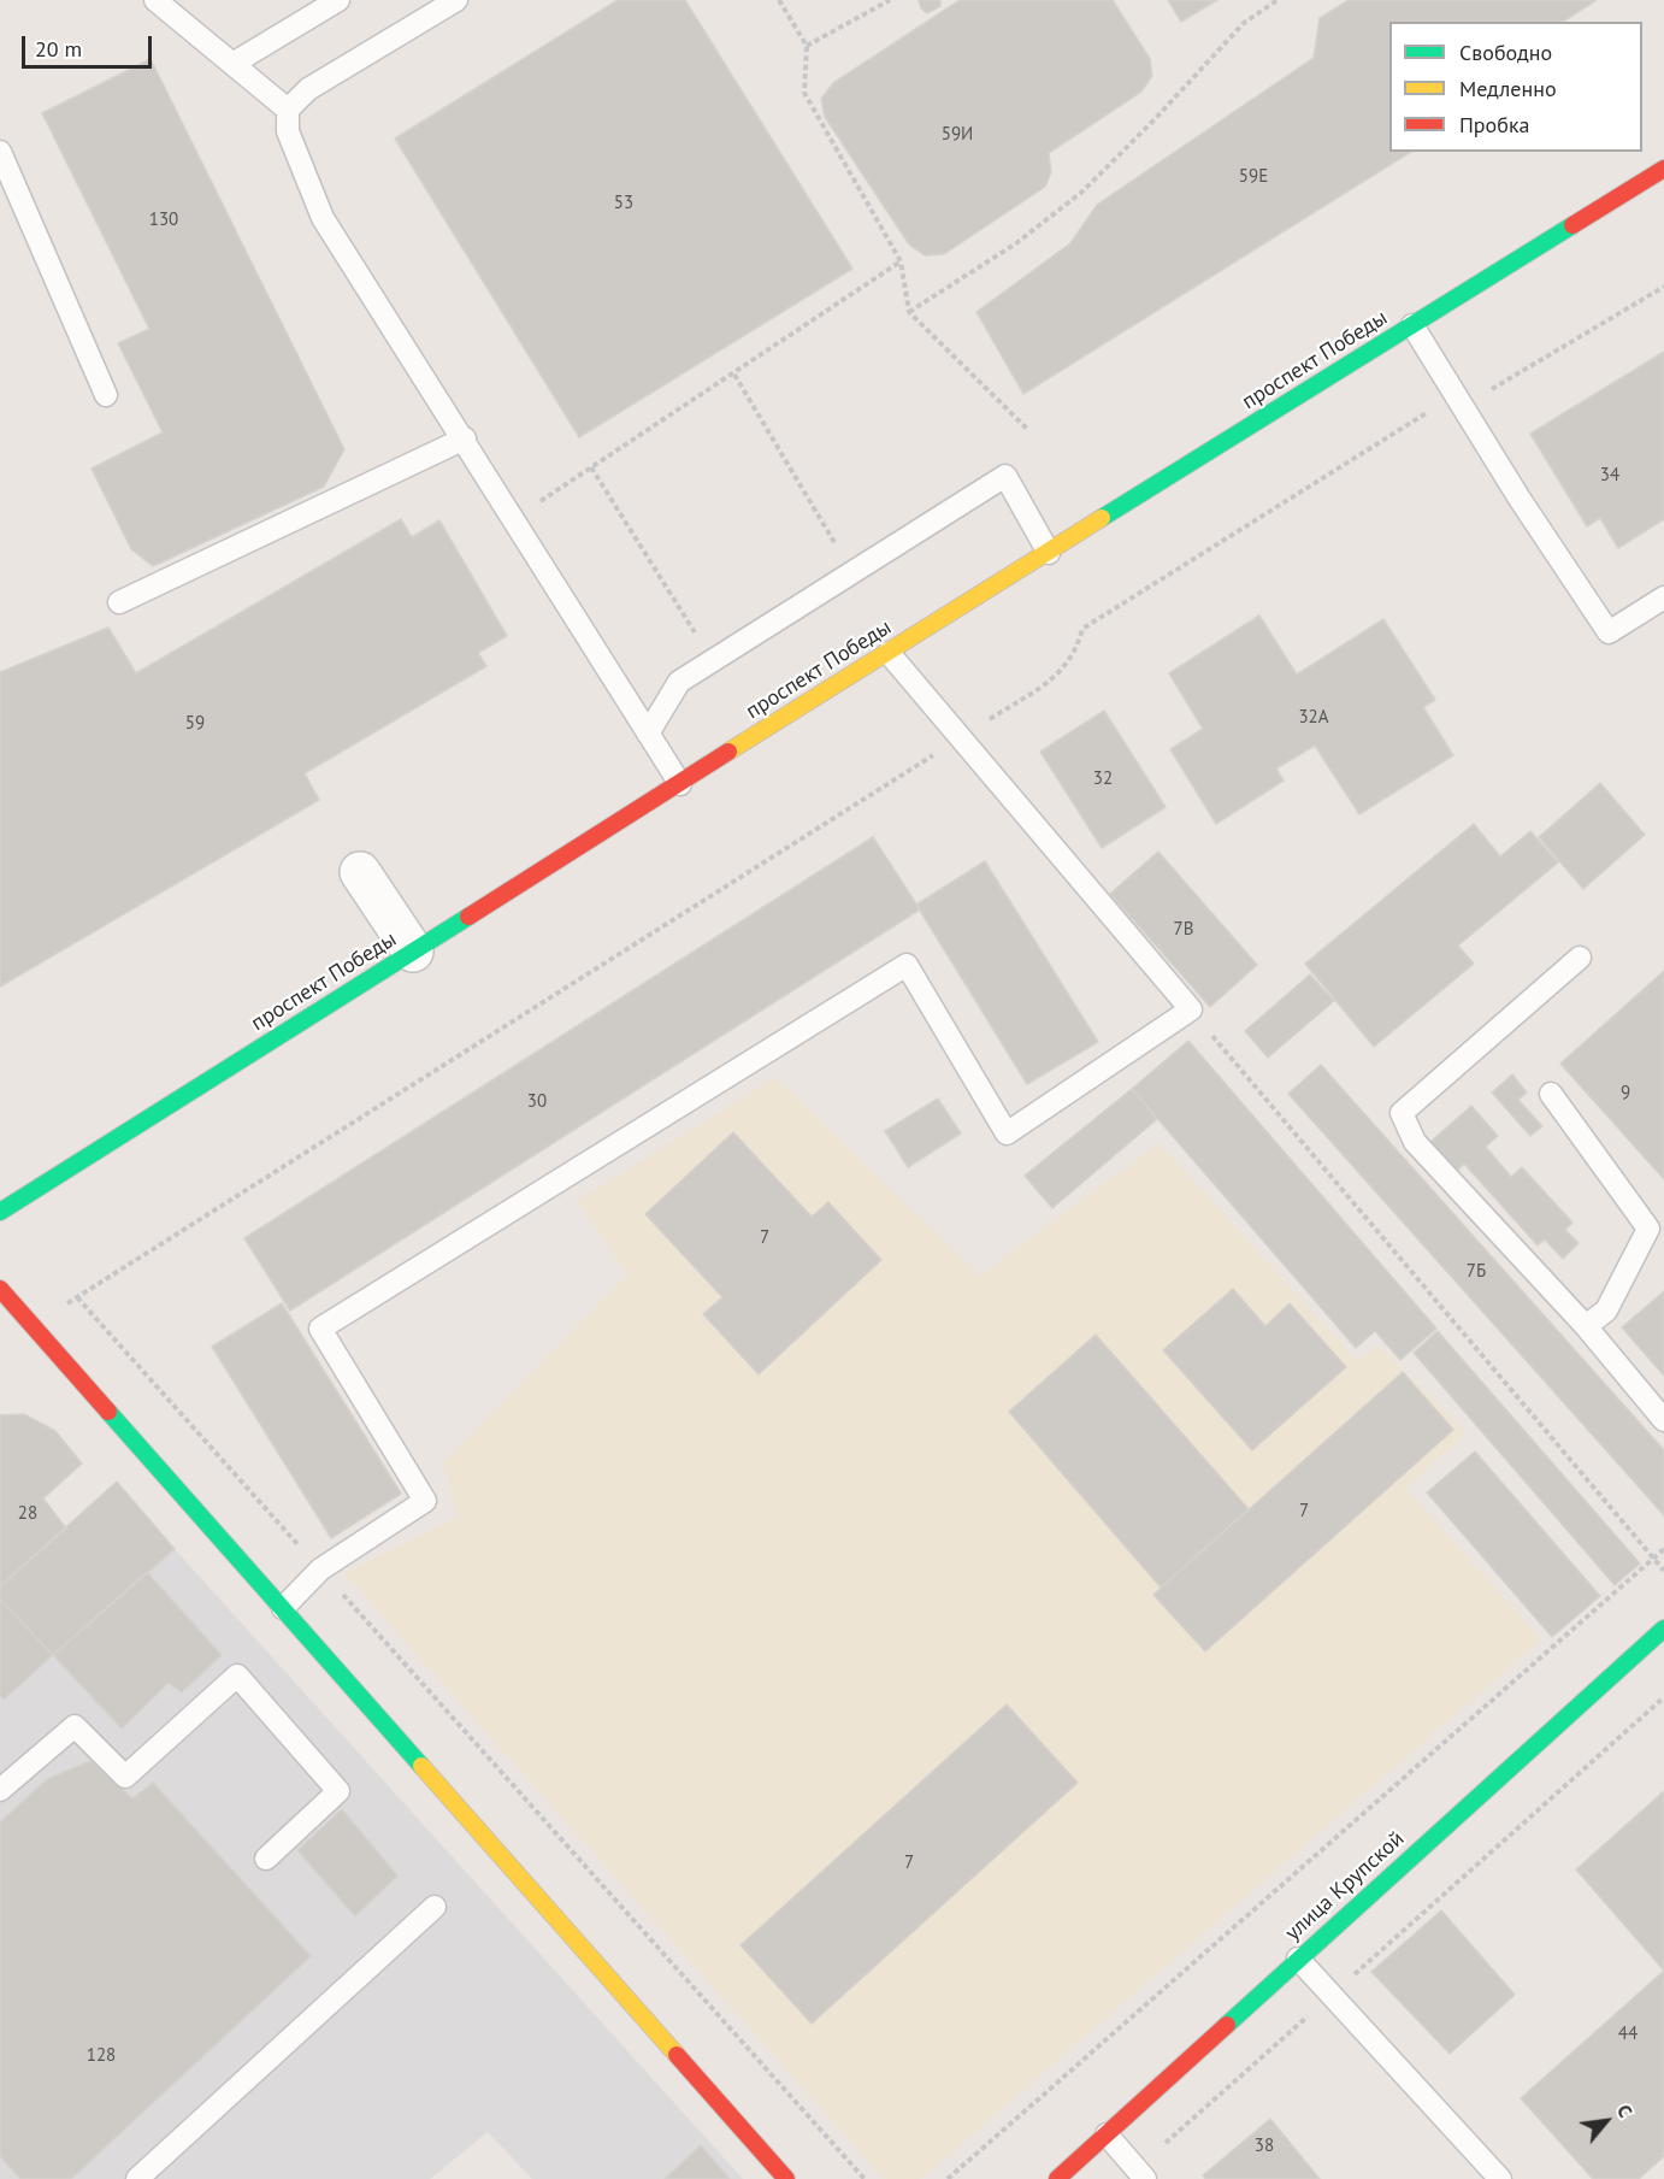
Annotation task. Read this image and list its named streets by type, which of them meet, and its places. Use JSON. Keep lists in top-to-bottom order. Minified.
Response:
{"streets":{"street":["проспект Победы","улица Крупской"]},"house_numbers":["59И","59Е","53","130","34","32А","59","32","7В","9","30","7","7Б","7","28","7","44","128","38"],"legend":["Свободно","Медленно","Пробка"],"scale_bar":"20 m","north":"top right"}
